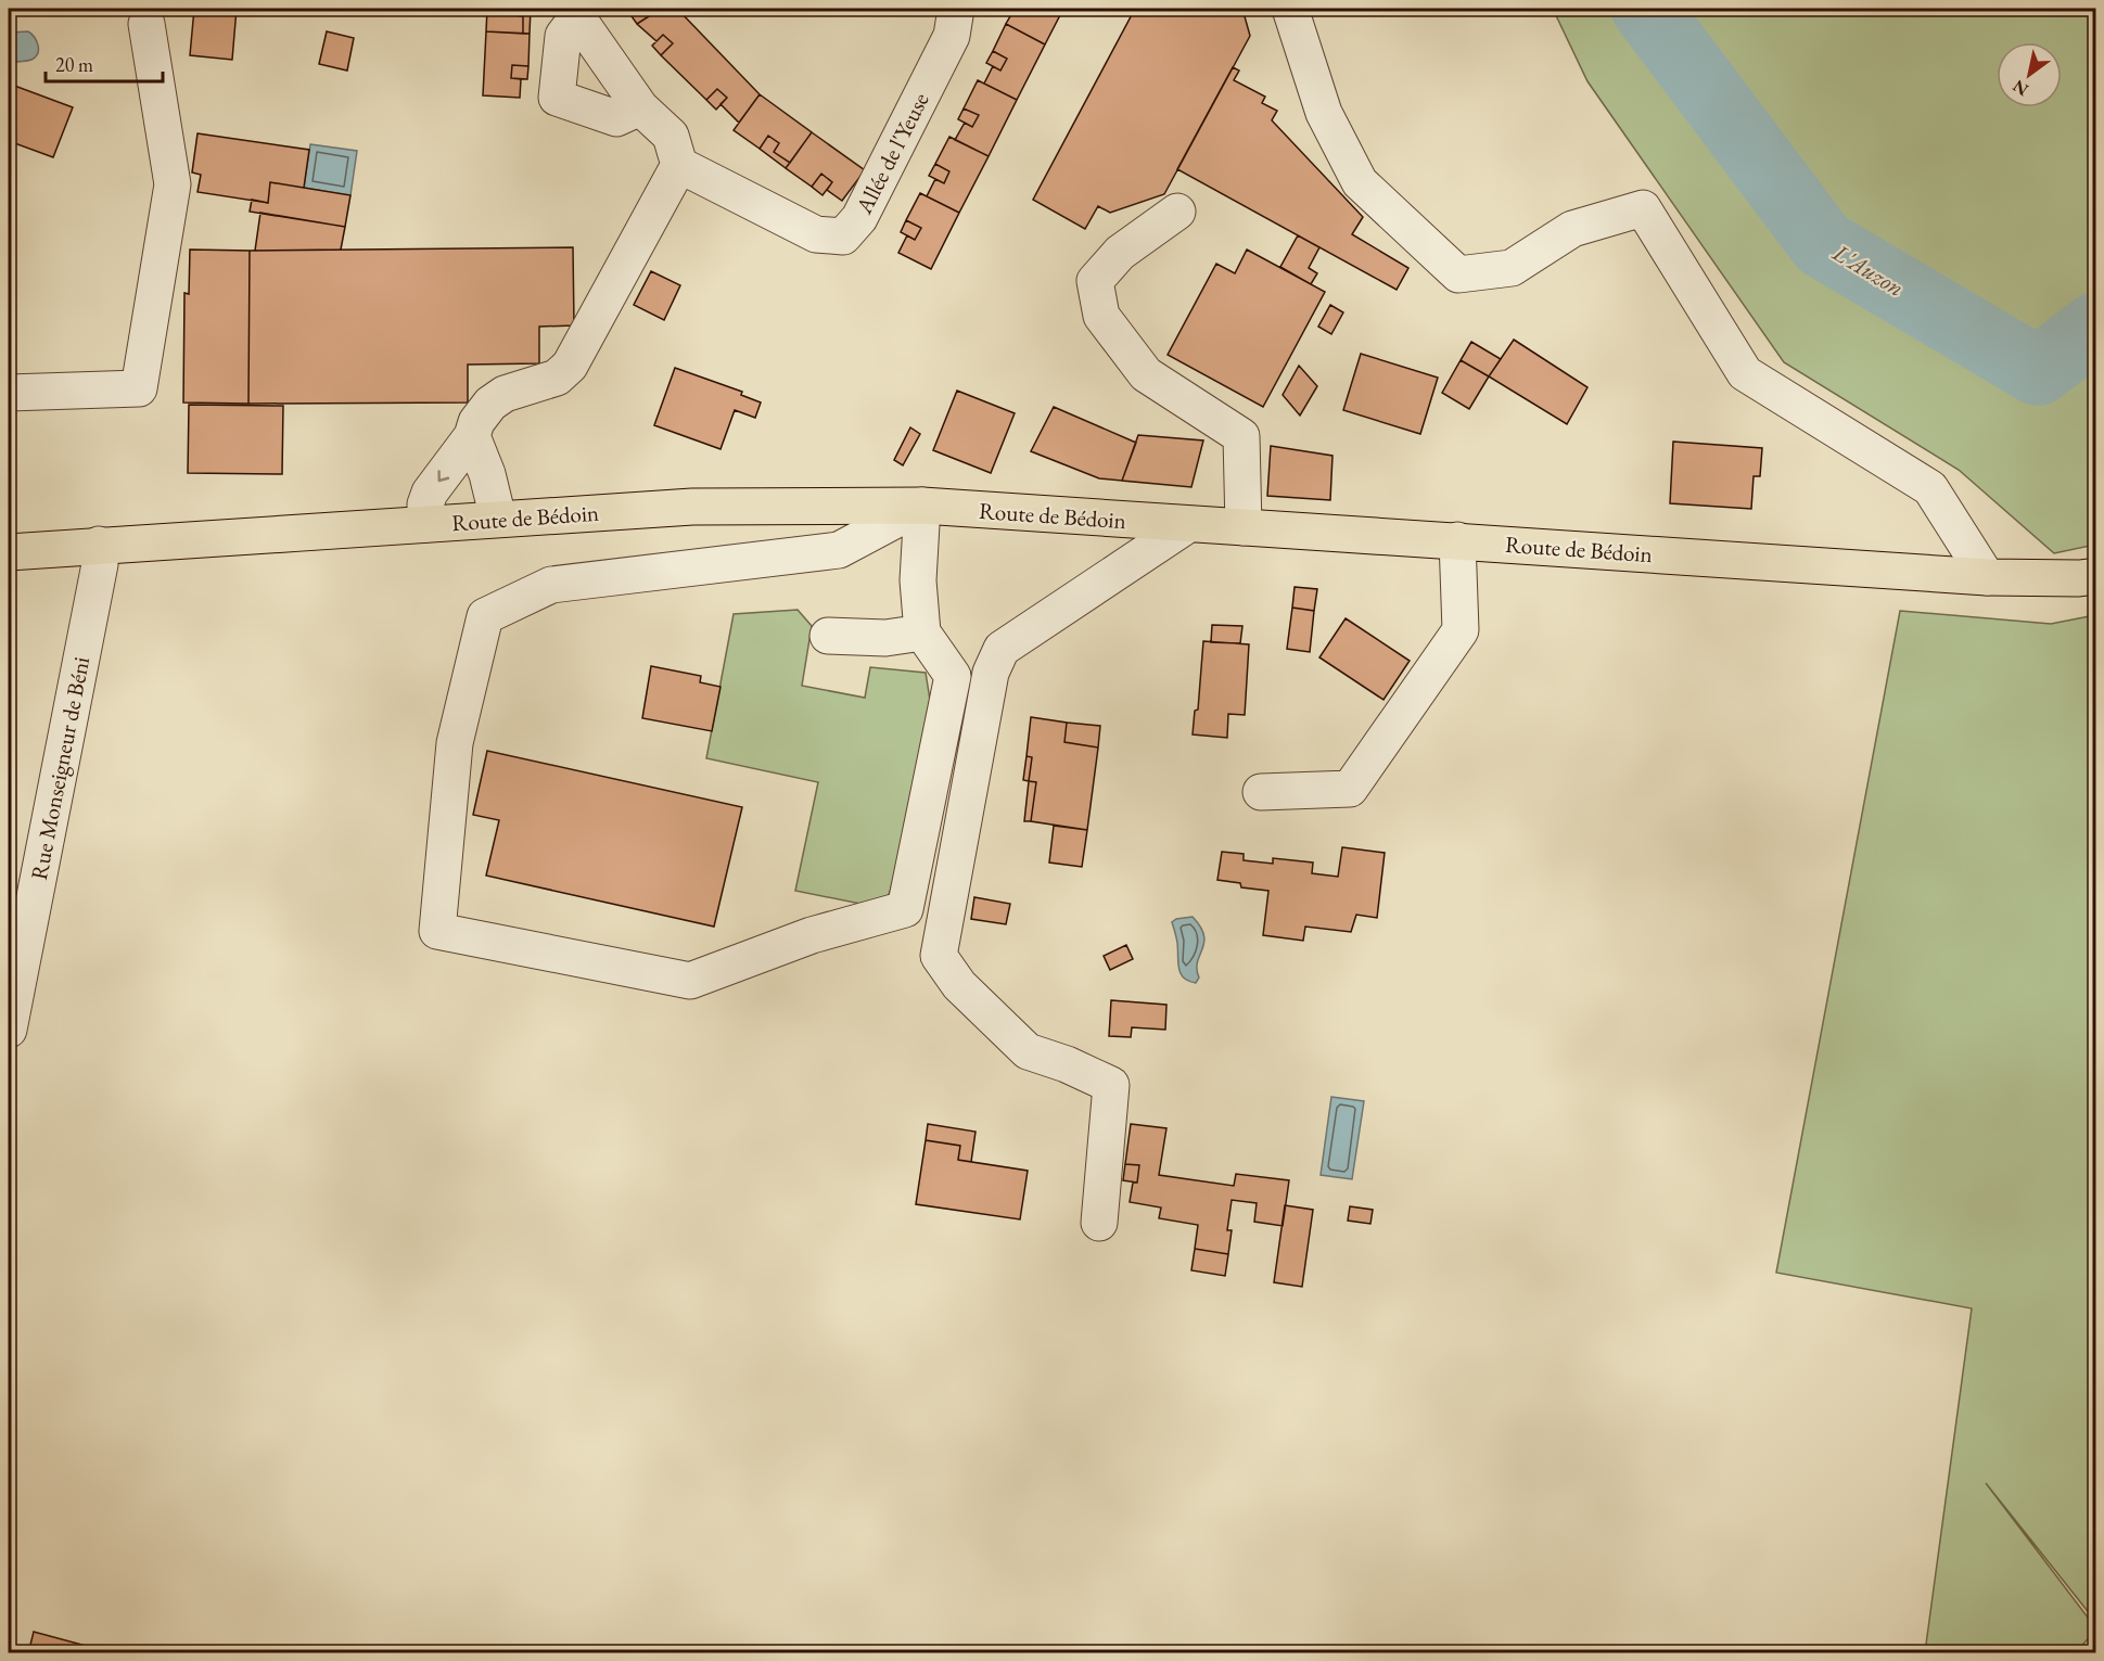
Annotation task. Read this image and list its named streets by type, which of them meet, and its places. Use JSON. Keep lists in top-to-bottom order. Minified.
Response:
{"streets":{"main road":["Route de Bédoin"],"street":["Allée de l'Yeuse","Rue Monseigneur de Béni"]},"crossings":[["Route de Bédoin","Rue Monseigneur de Béni"]],"water":["L'Auzon"],"scale_bar":"20 m","north":"bottom left"}
